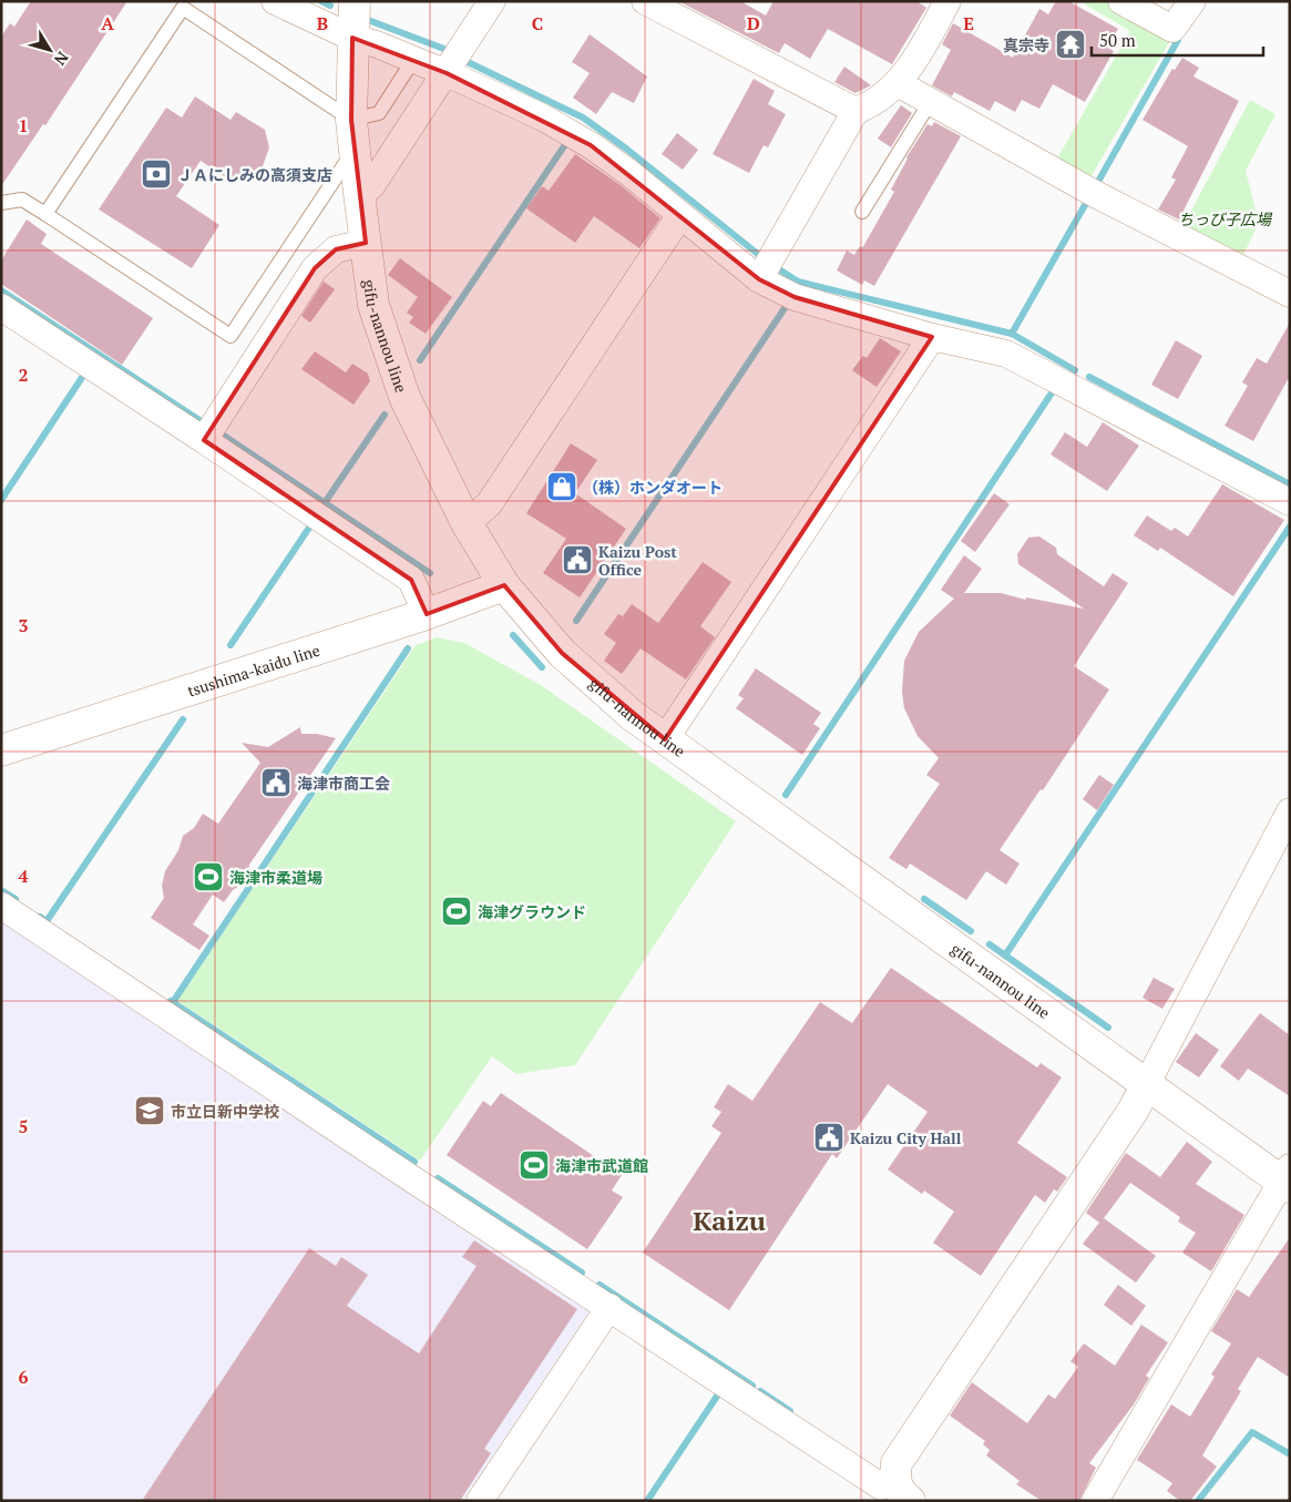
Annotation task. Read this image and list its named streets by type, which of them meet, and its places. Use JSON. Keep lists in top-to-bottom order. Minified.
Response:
{"streets":{"main road":["gifu-nannou line","tsushima-kaidu line"]},"crossings":[["gifu-nannou line","tsushima-kaidu line"]],"districts":["Kaizu"],"parks":["ちっび子広場"],"places":{"temple":["真宗寺"],"bank":["ＪＡにしみの高須支店"],"shop":["（株）ホンダオート"],"public building":["Kaizu Post Office","海津市商工会","Kaizu City Hall"],"sports":["海津市柔道場","海津グラウンド","海津市武道館"],"school or university":["市立日新中学校"]},"scale_bar":"50 m","north":"bottom right","grid":{"columns":["A","B","C","D","E"],"rows":["1","2","3","4","5","6"]}}
